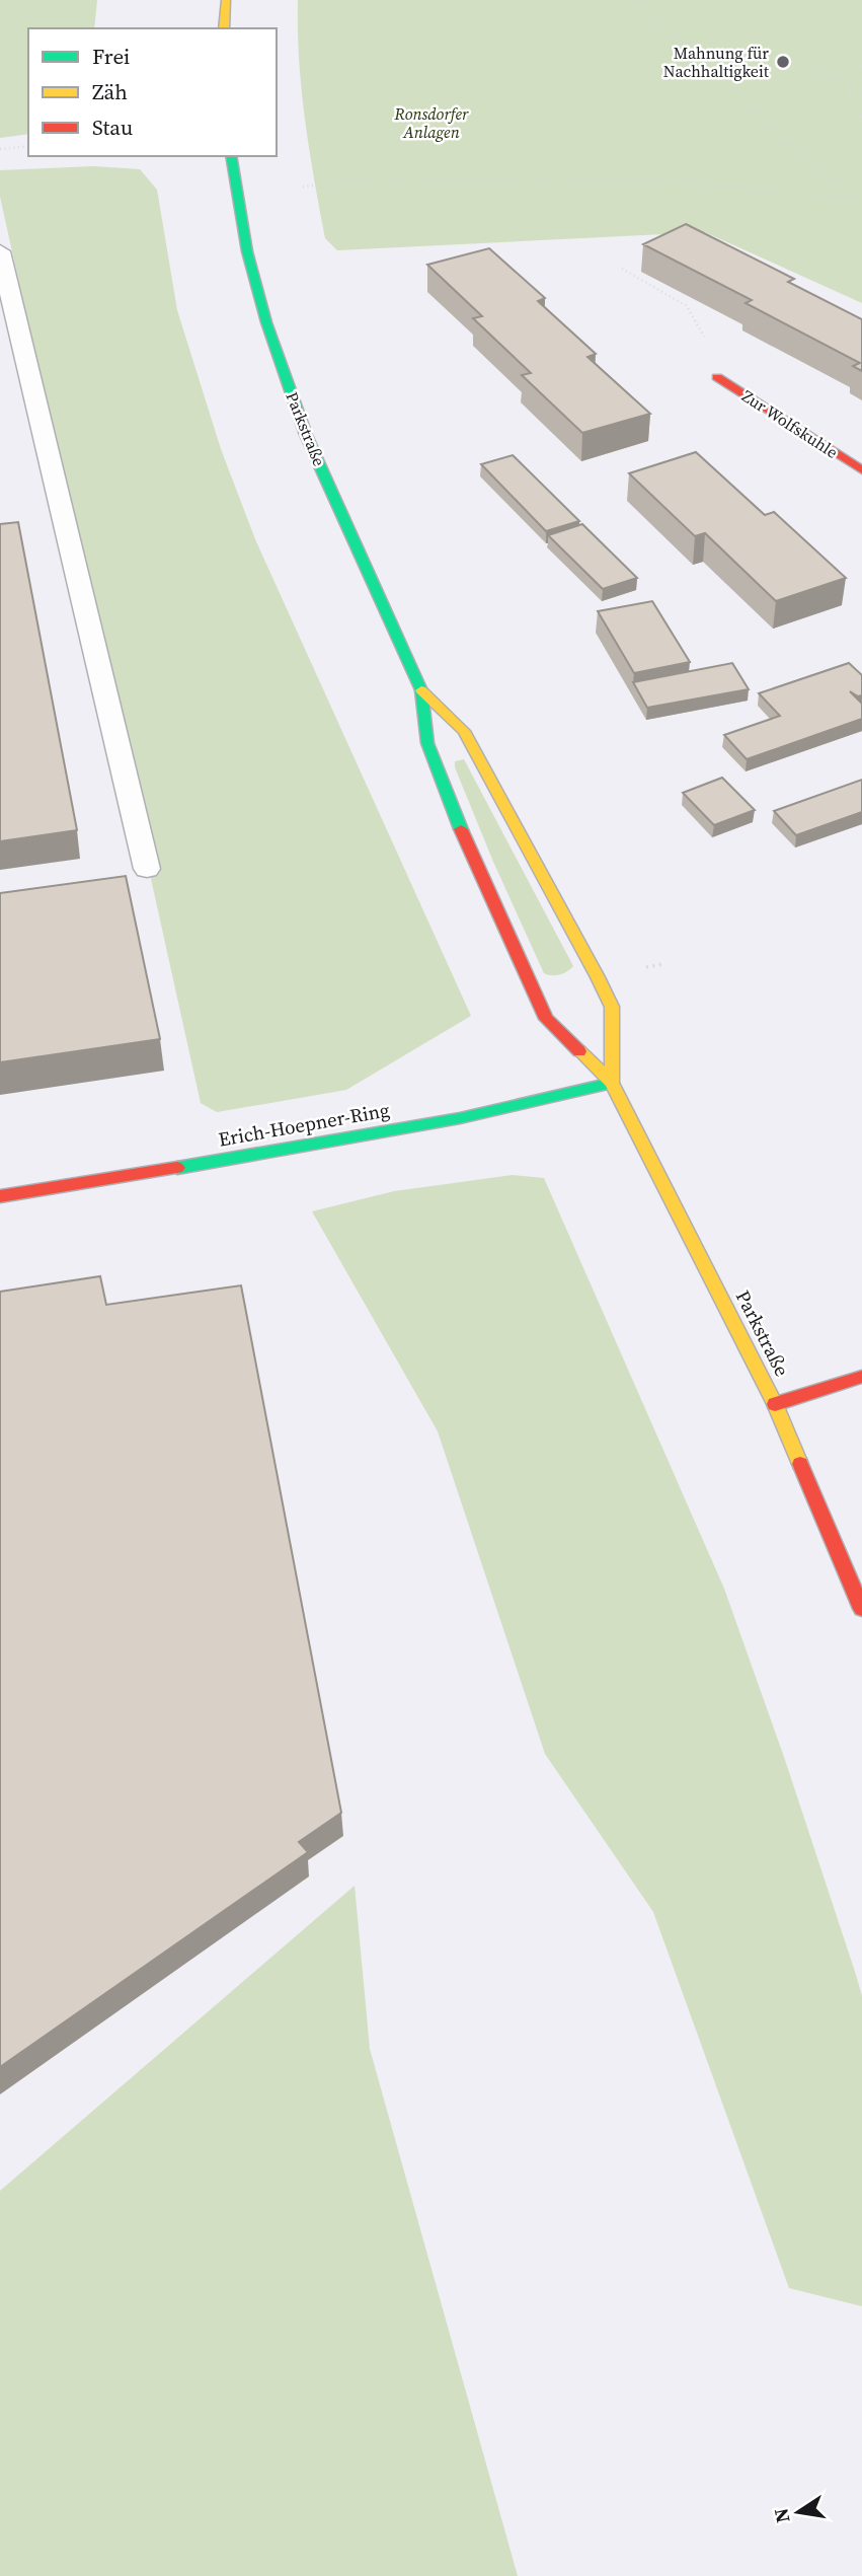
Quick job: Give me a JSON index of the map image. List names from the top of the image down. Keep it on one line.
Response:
{"streets":{"main road":["Zur Wolfskuhle","Parkstraße","Erich-Hoepner-Ring"]},"crossings":[["Parkstraße","Erich-Hoepner-Ring"]],"parks":["Ronsdorfer Anlagen"],"places":["Mahnung für Nachhaltigkeit"],"legend":["Frei","Zäh","Stau"],"north":"left"}
